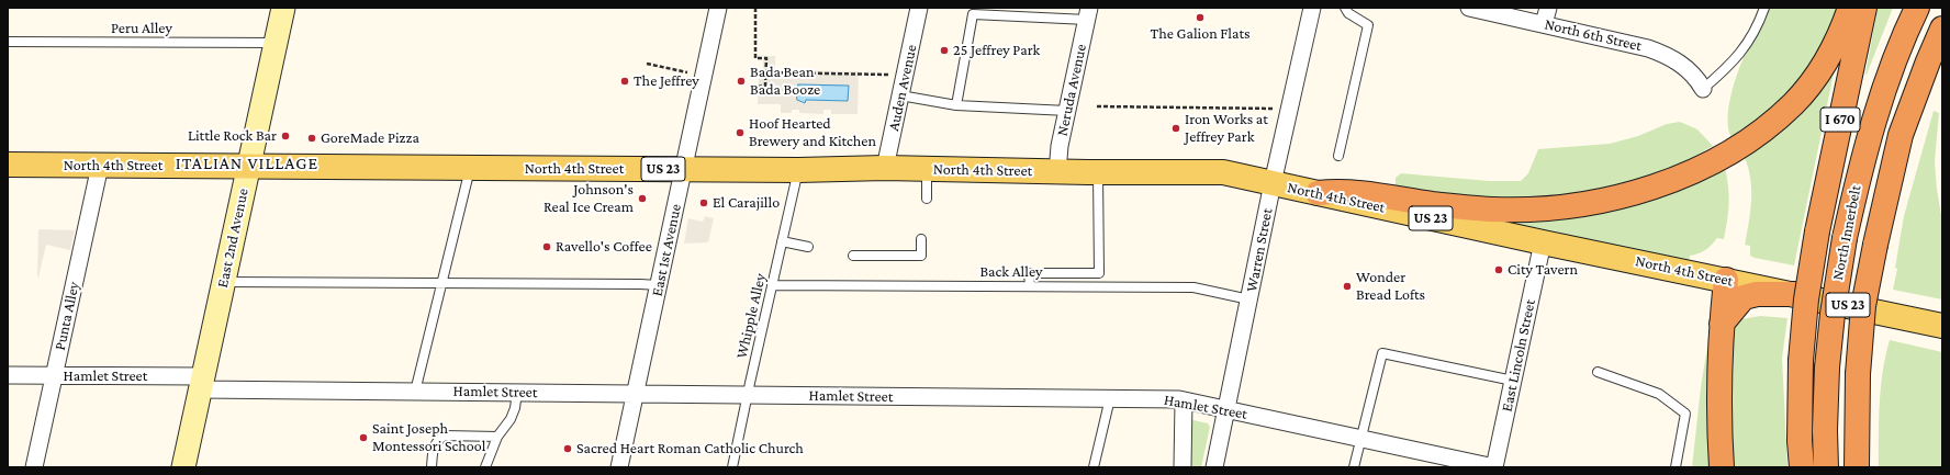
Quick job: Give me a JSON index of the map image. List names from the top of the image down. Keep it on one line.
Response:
{"streets":{"highway":["I 670","North Innerbelt"],"main road":["North 4th Street","US 23"],"street":["North 6th Street","Auden Avenue","Neruda Avenue","East 2nd Avenue","East 1st Avenue","Warren Street","Punta Alley","East Lincoln Street","Hamlet Street"],"lane":["Peru Alley","Back Alley","Whipple Alley"]},"crossings":[["Peru Alley","East 2nd Avenue"],["Auden Avenue","North 4th Street"],["Neruda Avenue","North 4th Street"],["North 4th Street","East 2nd Avenue"],["North 4th Street","East 1st Avenue"],["North 4th Street","Warren Street"],["North 4th Street","Punta Alley"],["North 4th Street","Whipple Alley"],["North 4th Street","East Lincoln Street"],["East 2nd Avenue","Hamlet Street"],["East 1st Avenue","Hamlet Street"],["Warren Street","Back Alley"],["Warren Street","Hamlet Street"],["Back Alley","Whipple Alley"],["Punta Alley","Hamlet Street"],["Whipple Alley","Hamlet Street"],["East Lincoln Street","Hamlet Street"]],"districts":["ITALIAN VILLAGE"],"places":["The Galion Flats","25 Jeffrey Park","The Jeffrey","Bada Bean Bada Booze","Iron Works at Jeffrey Park","Hoof Hearted Brewery and Kitchen","Little Rock Bar","GoreMade Pizza","Johnson's Real Ice Cream","El Carajillo","Ravello's Coffee","City Tavern","Wonder Bread Lofts","Saint Joseph Montessori School","Sacred Heart Roman Catholic Church"]}
